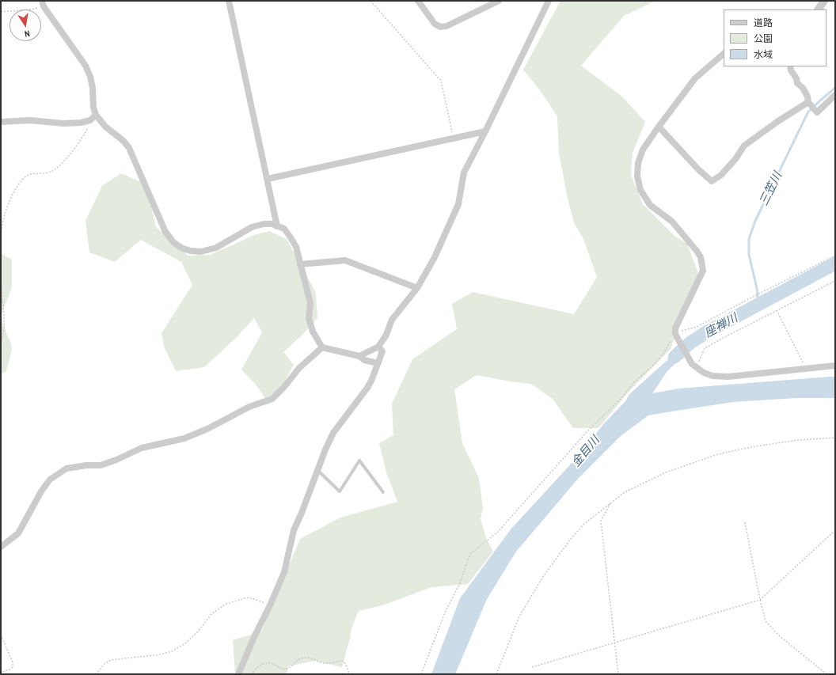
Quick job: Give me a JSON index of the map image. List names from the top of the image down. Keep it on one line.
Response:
{"water":["三笠川","座禅川","金目川"],"legend":["道路","公園","水域"],"north":"bottom"}
